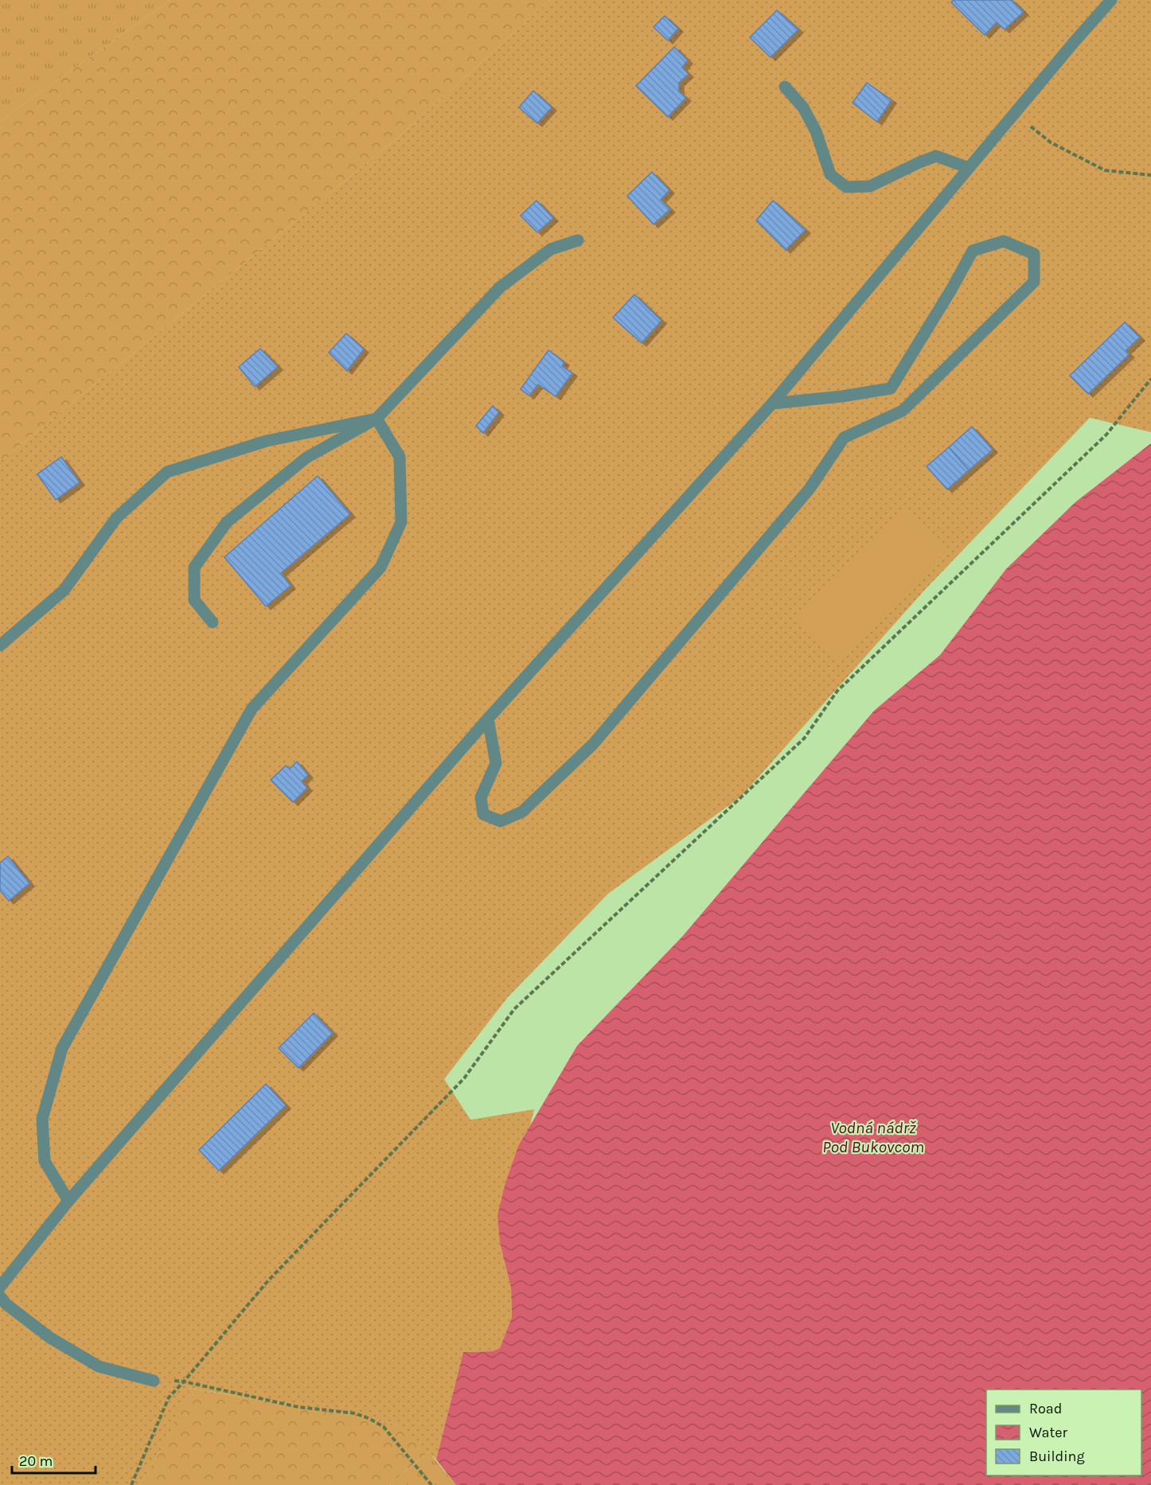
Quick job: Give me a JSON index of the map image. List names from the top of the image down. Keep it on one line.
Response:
{"water":["Vodná nádrž Pod Bukovcom"],"legend":["Road","Water","Building"],"scale_bar":"20 m"}
